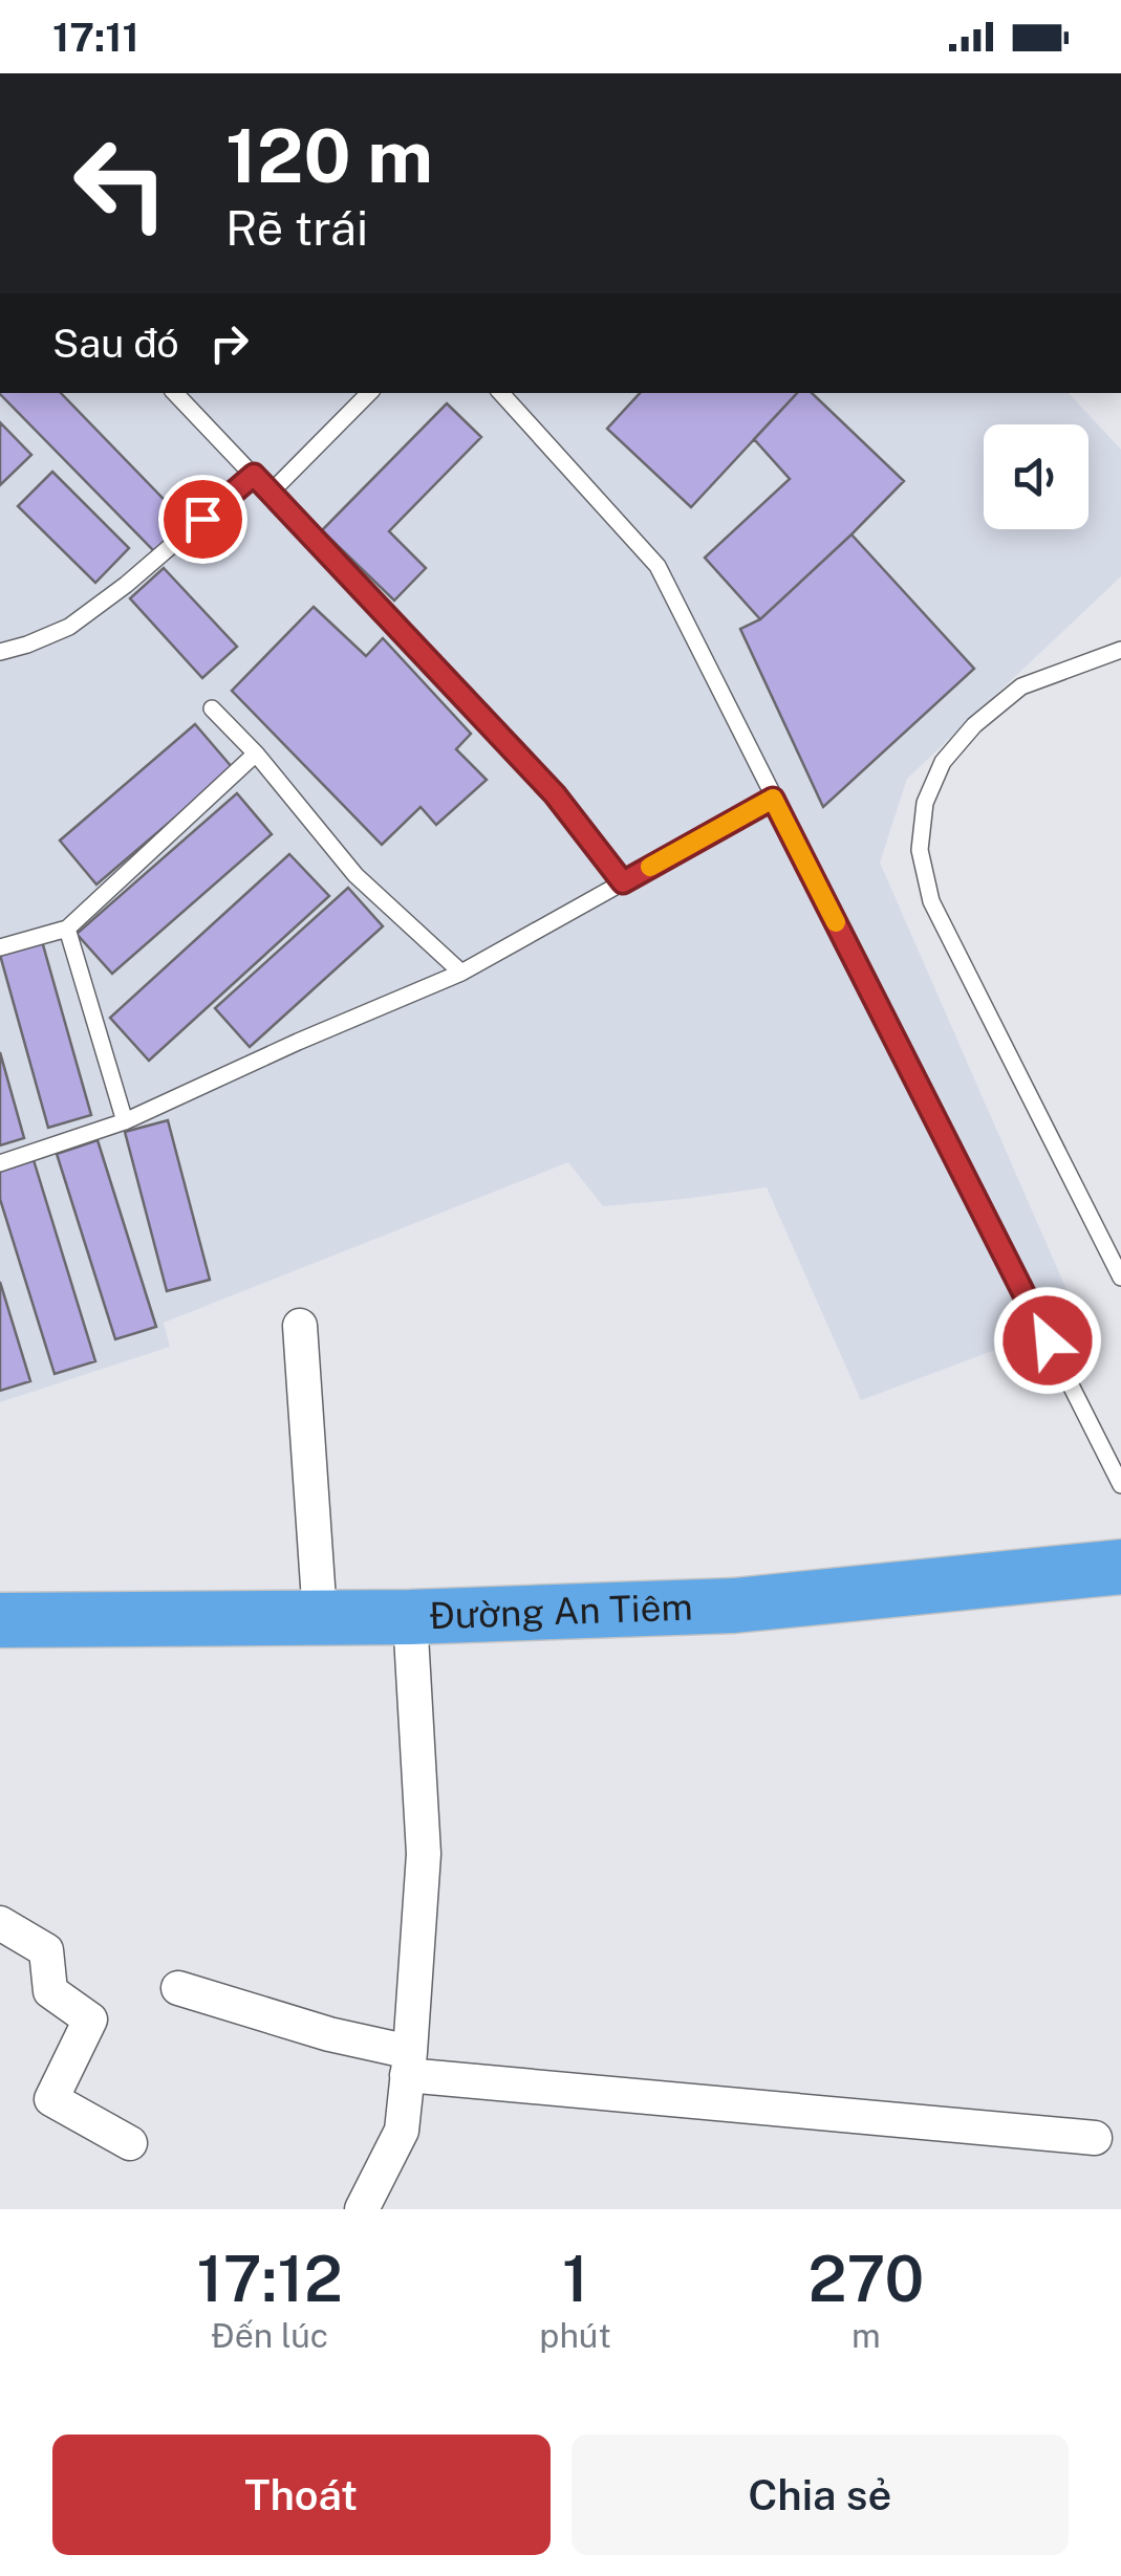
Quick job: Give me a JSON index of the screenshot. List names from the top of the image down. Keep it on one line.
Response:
{"streets":{"highway":["Đường An Tiêm"]},"page":{"status":"17:11","turn":["120 m","Rẽ trái"],"then":"Sau đó","eta":["17:12","Đến lúc","1","phút","270","m"],"buttons":["Thoát","Chia sẻ"]}}
